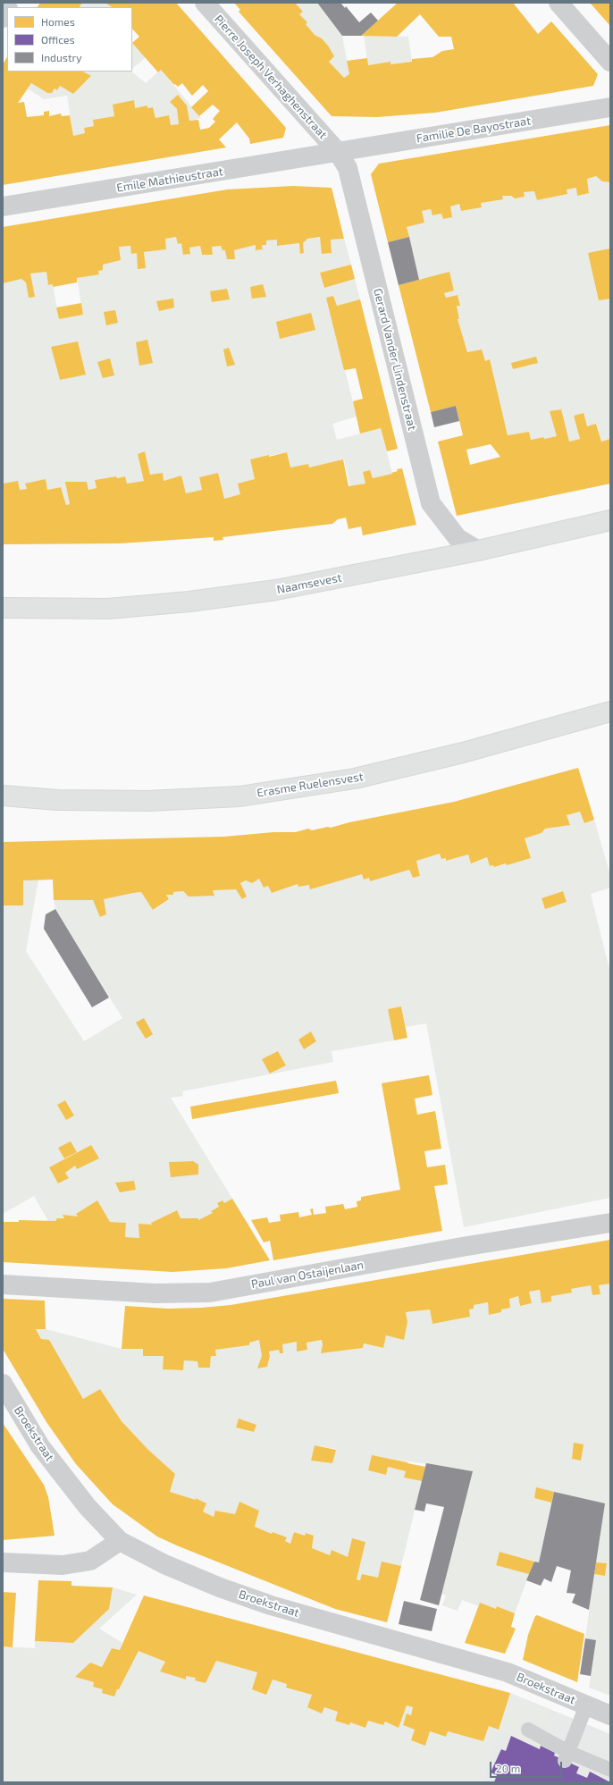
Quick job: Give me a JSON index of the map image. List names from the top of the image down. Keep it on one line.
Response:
{"streets":{"main road":["Naamsevest","Erasme Ruelensvest"],"street":["Pierre Joseph Verhaghenstraat","Familie De Bayostraat","Emile Mathieustraat","Gerard Vander Lindenstraat","Paul van Ostaijenlaan","Broekstraat"]},"crossings":[["Pierre Joseph Verhaghenstraat","Familie De Bayostraat"],["Pierre Joseph Verhaghenstraat","Emile Mathieustraat"],["Pierre Joseph Verhaghenstraat","Gerard Vander Lindenstraat"],["Familie De Bayostraat","Emile Mathieustraat"],["Familie De Bayostraat","Gerard Vander Lindenstraat"],["Emile Mathieustraat","Gerard Vander Lindenstraat"],["Gerard Vander Lindenstraat","Naamsevest"]],"legend":["Homes","Offices","Industry"],"scale_bar":"20 m"}
